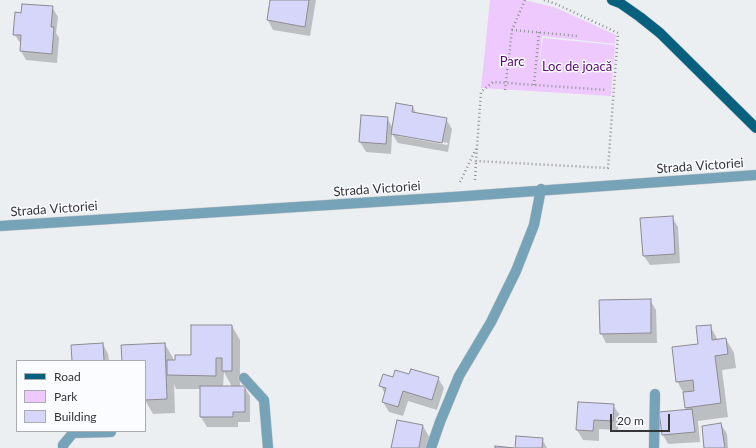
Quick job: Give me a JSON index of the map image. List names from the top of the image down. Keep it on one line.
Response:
{"streets":{"street":["Strada Victoriei"]},"parks":["Parc","Loc de joacă"],"legend":["Road","Park","Building"],"scale_bar":"20 m"}
